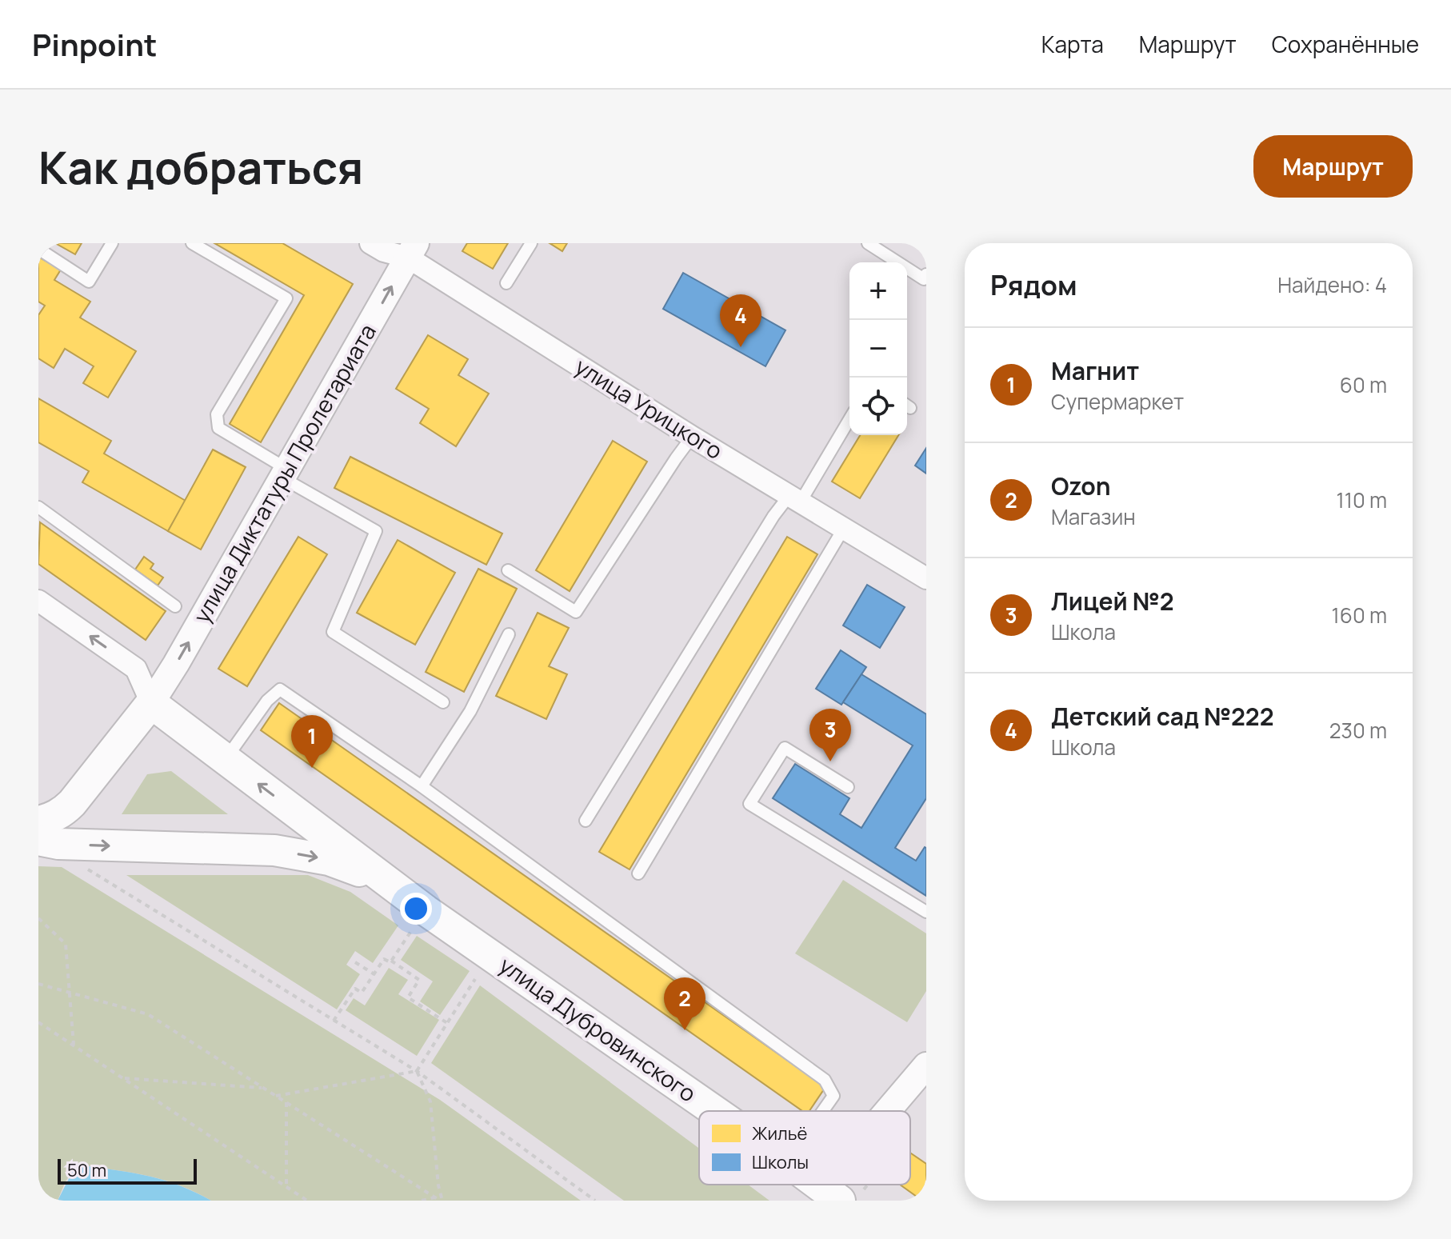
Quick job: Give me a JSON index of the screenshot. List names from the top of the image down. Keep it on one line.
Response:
{"streets":{"main road":["улица Дубровинского"],"street":["улица Урицкого","улица Диктатуры Пролетариата"]},"crossings":[["улица Урицкого","улица Диктатуры Пролетариата"],["улица Диктатуры Пролетариата","улица Дубровинского"]],"one_way":["улица Диктатуры Пролетариата"],"legend":["Жильё","Школы"],"scale_bar":"50 m","page":{"header":"Pinpoint","nav":["Карта","Маршрут","Сохранённые"],"buttons":"Маршрут","title":"Как добраться","heading":["Рядом","Найдено: 4"],"map_buttons":["+","−"],"pins":["4","3","1","2"],"list":[{"mark":"1","name":"Магнит","note":"Супермаркет","value":"60 m"},{"mark":"2","name":"Ozon","note":"Магазин","value":"110 m"},{"mark":"3","name":"Лицей №2","note":"Школа","value":"160 m"},{"mark":"4","name":"Детский сад №222","note":"Школа","value":"230 m"}],"scale":"50 m"}}
